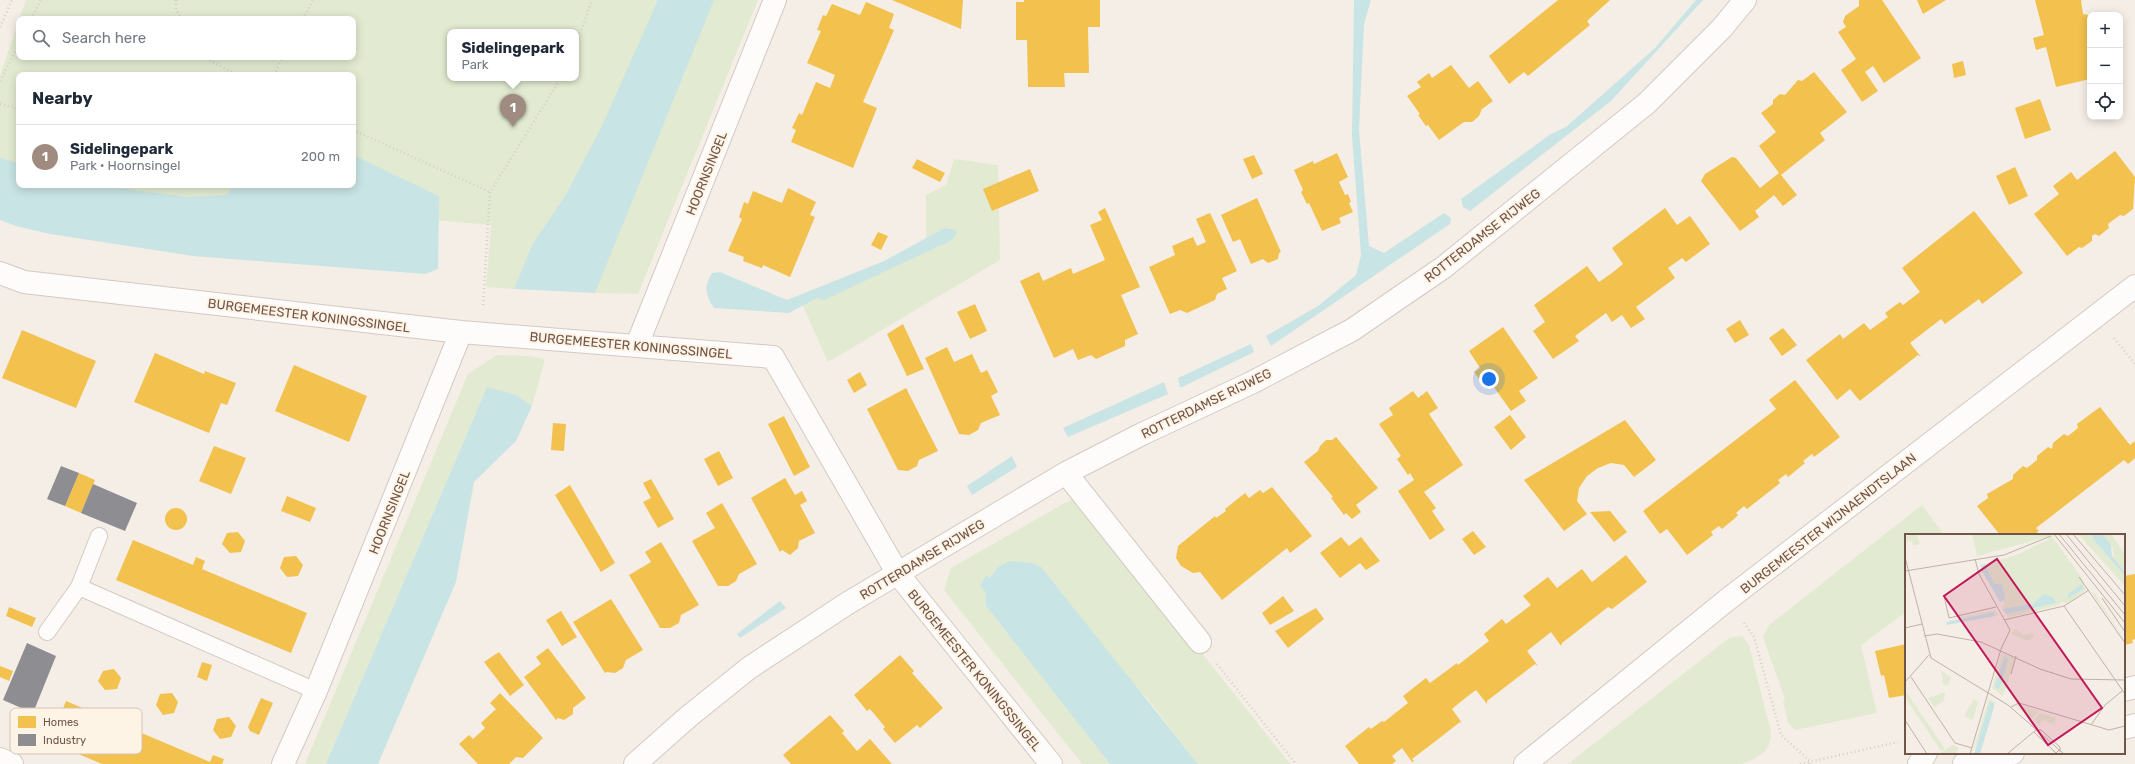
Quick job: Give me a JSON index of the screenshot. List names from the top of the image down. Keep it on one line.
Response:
{"streets":{"street":["HOORNSINGEL","ROTTERDAMSE RIJWEG","BURGEMEESTER KONINGSSINGEL","BURGEMEESTER WIJNAENDTSLAAN"]},"crossings":[["HOORNSINGEL","BURGEMEESTER KONINGSSINGEL"],["ROTTERDAMSE RIJWEG","BURGEMEESTER KONINGSSINGEL"]],"legend":["Homes","Industry"],"page":{"map_buttons":["+","−"],"search":"Search here","popup":["Sidelingepark","Park"],"heading":"Nearby","pins":"1","list":[{"mark":"1","name":"Sidelingepark","note":"Park · Hoornsingel","value":"200 m"}]}}
